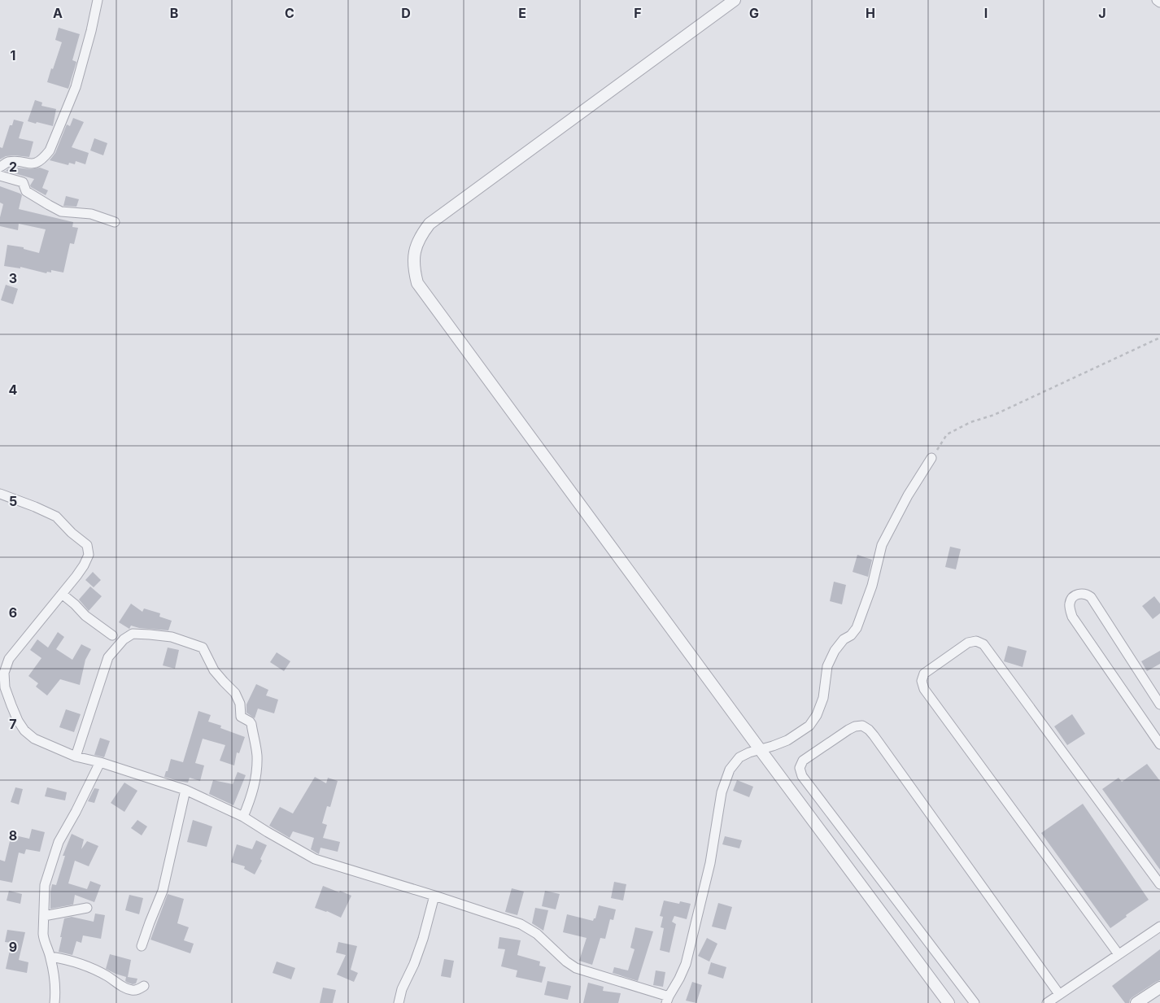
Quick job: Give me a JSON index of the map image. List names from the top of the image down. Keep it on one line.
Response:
{"grid":{"columns":["A","B","C","D","E","F","G","H","I","J"],"rows":["1","2","3","4","5","6","7","8","9"]}}
